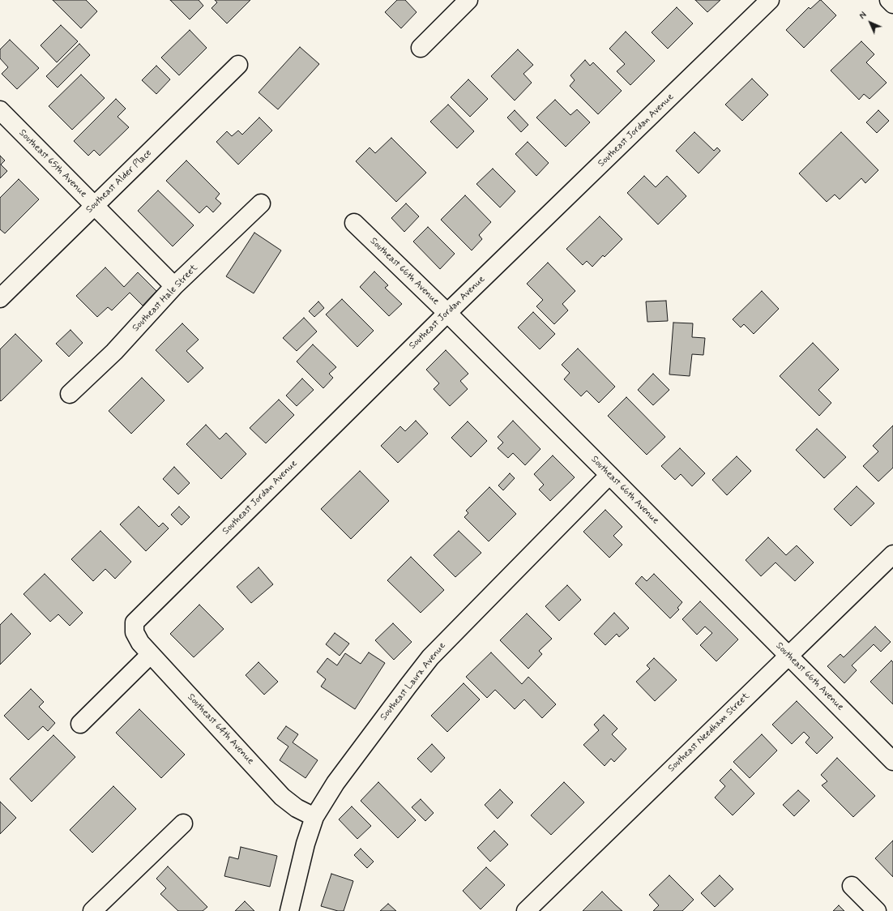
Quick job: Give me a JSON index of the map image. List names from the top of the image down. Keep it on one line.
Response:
{"streets":{"street":["Southeast Jordan Avenue","Southeast 65th Avenue","Southeast Alder Place","Southeast 66th Avenue","Southeast Hale Street","Southeast Laura Avenue","Southeast 64th Avenue","Southeast Needham Street"]},"crossings":[["Southeast Jordan Avenue","Southeast 66th Avenue"],["Southeast Jordan Avenue","Southeast 64th Avenue"],["Southeast 65th Avenue","Southeast Alder Place"],["Southeast 65th Avenue","Southeast Hale Street"],["Southeast 66th Avenue","Southeast Laura Avenue"],["Southeast 66th Avenue","Southeast Needham Street"],["Southeast Laura Avenue","Southeast 64th Avenue"]],"north":"top left"}
